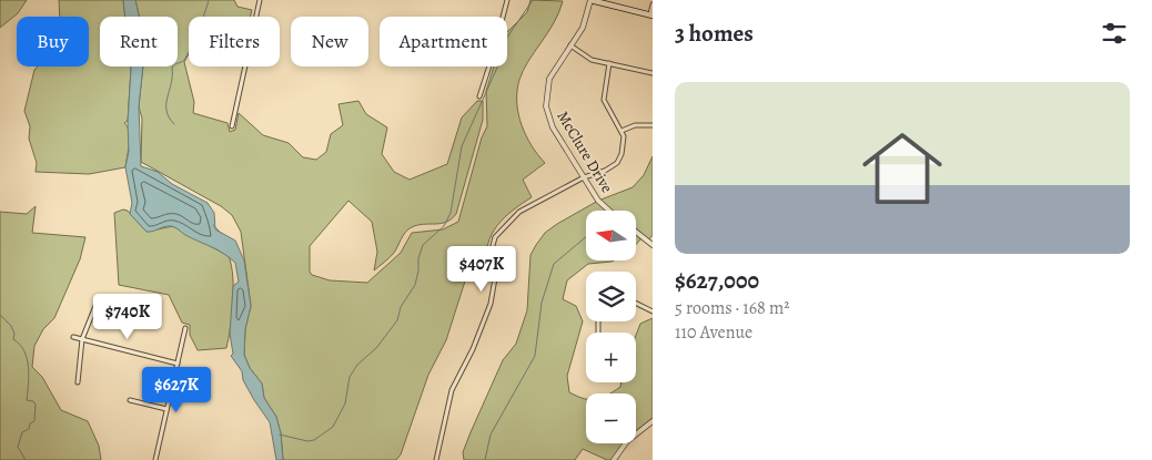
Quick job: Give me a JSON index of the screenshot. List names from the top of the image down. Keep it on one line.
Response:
{"streets":{"street":["McClure Drive"]},"north":"left","page":{"heading":"3 homes","chip":["Buy","Rent","Filters","New","Apartment"],"list":[{"name":"$627,000","note":"5 rooms · 168 m² · 110 Avenue"}],"map_buttons":["+","−"],"price":["$407K","$740K","$627K"]}}
